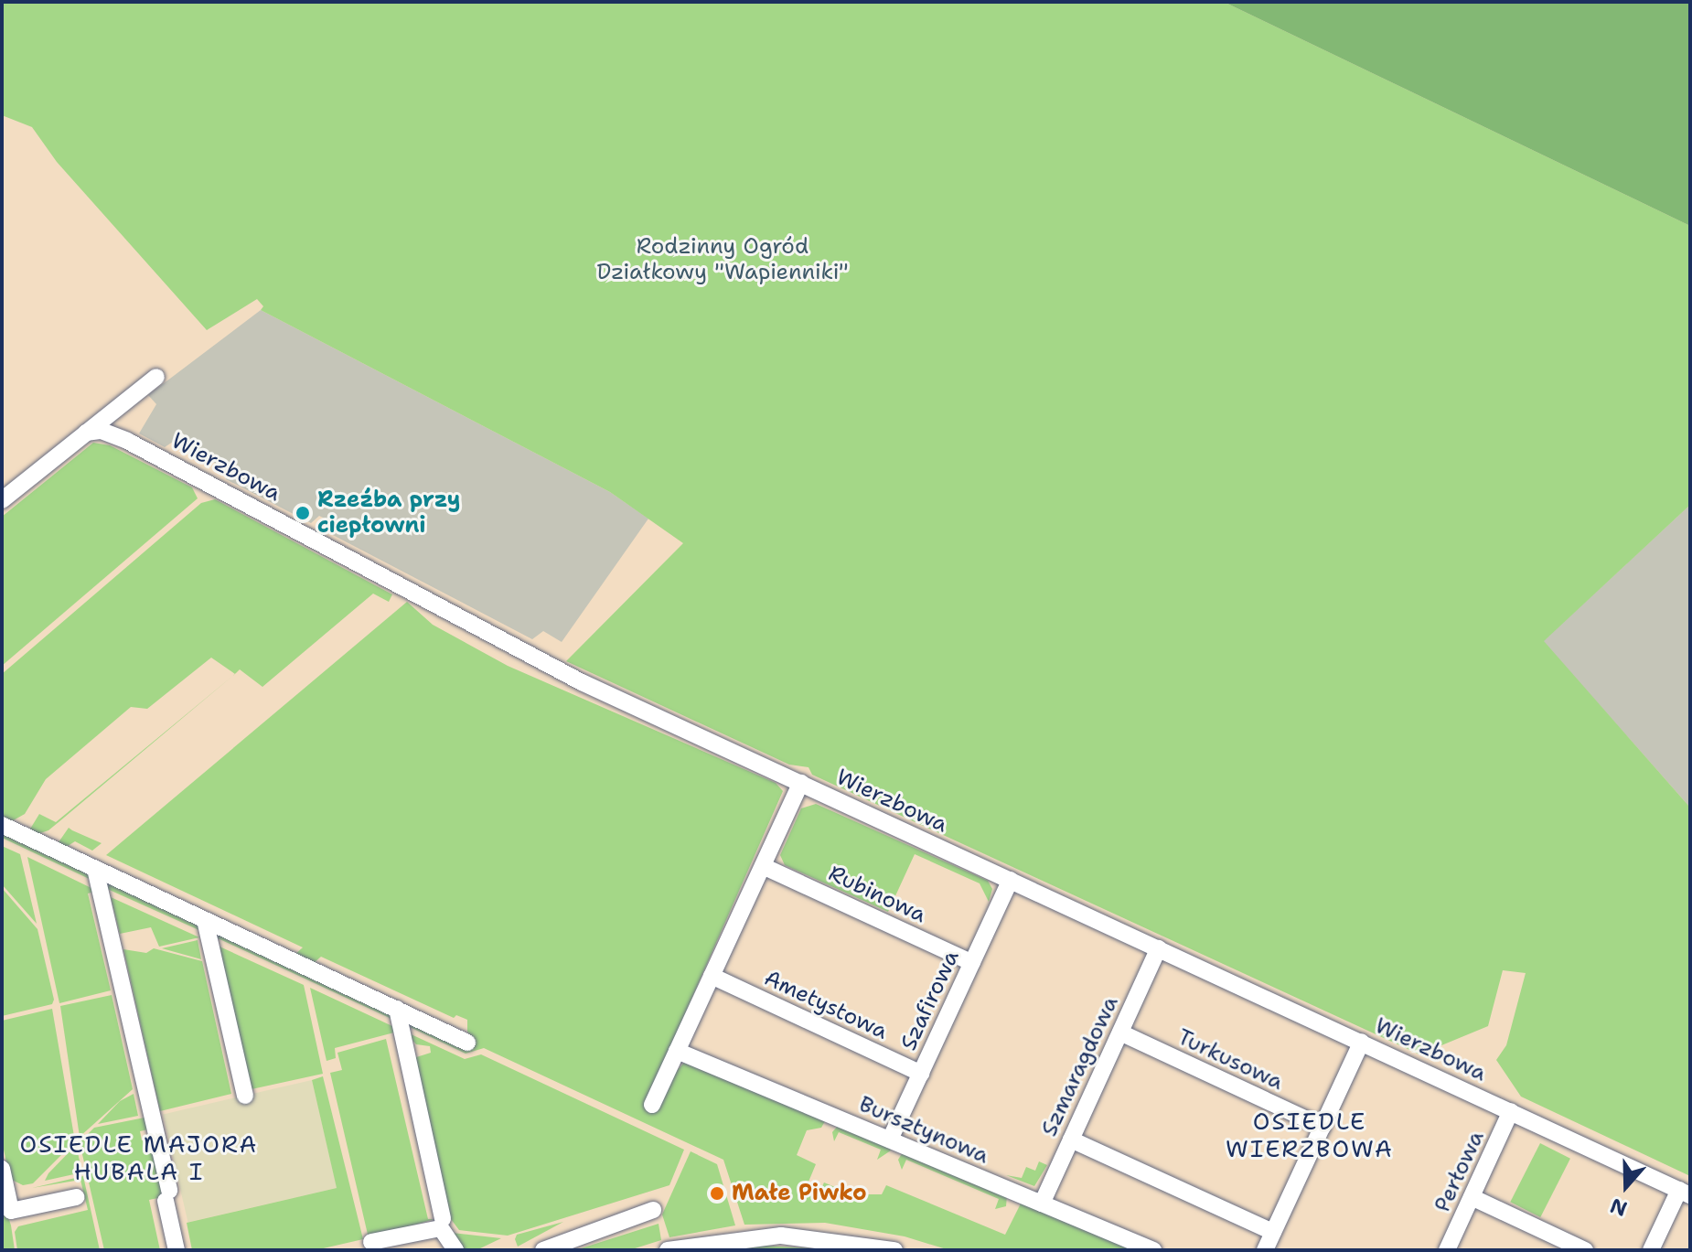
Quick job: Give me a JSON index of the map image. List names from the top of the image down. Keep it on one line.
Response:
{"streets":{"street":["Wierzbowa","Rubinowa","Szafirowa","Ametystowa","Turkusowa","Szmaragdowa","Bursztynowa","Perłowa"]},"crossings":[["Wierzbowa","Szafirowa"],["Wierzbowa","Szmaragdowa"],["Wierzbowa","Perłowa"],["Rubinowa","Szafirowa"],["Szafirowa","Ametystowa"],["Szafirowa","Bursztynowa"],["Turkusowa","Szmaragdowa"],["Szmaragdowa","Bursztynowa"]],"districts":["OSIEDLE WIERZBOWA","OSIEDLE MAJORA HUBALA I"],"parks":["Rodzinny Ogród Działkowy \"Wapienniki\""],"places":["Rzeźba przy ciepłowni","Małe Piwko"],"north":"bottom"}
